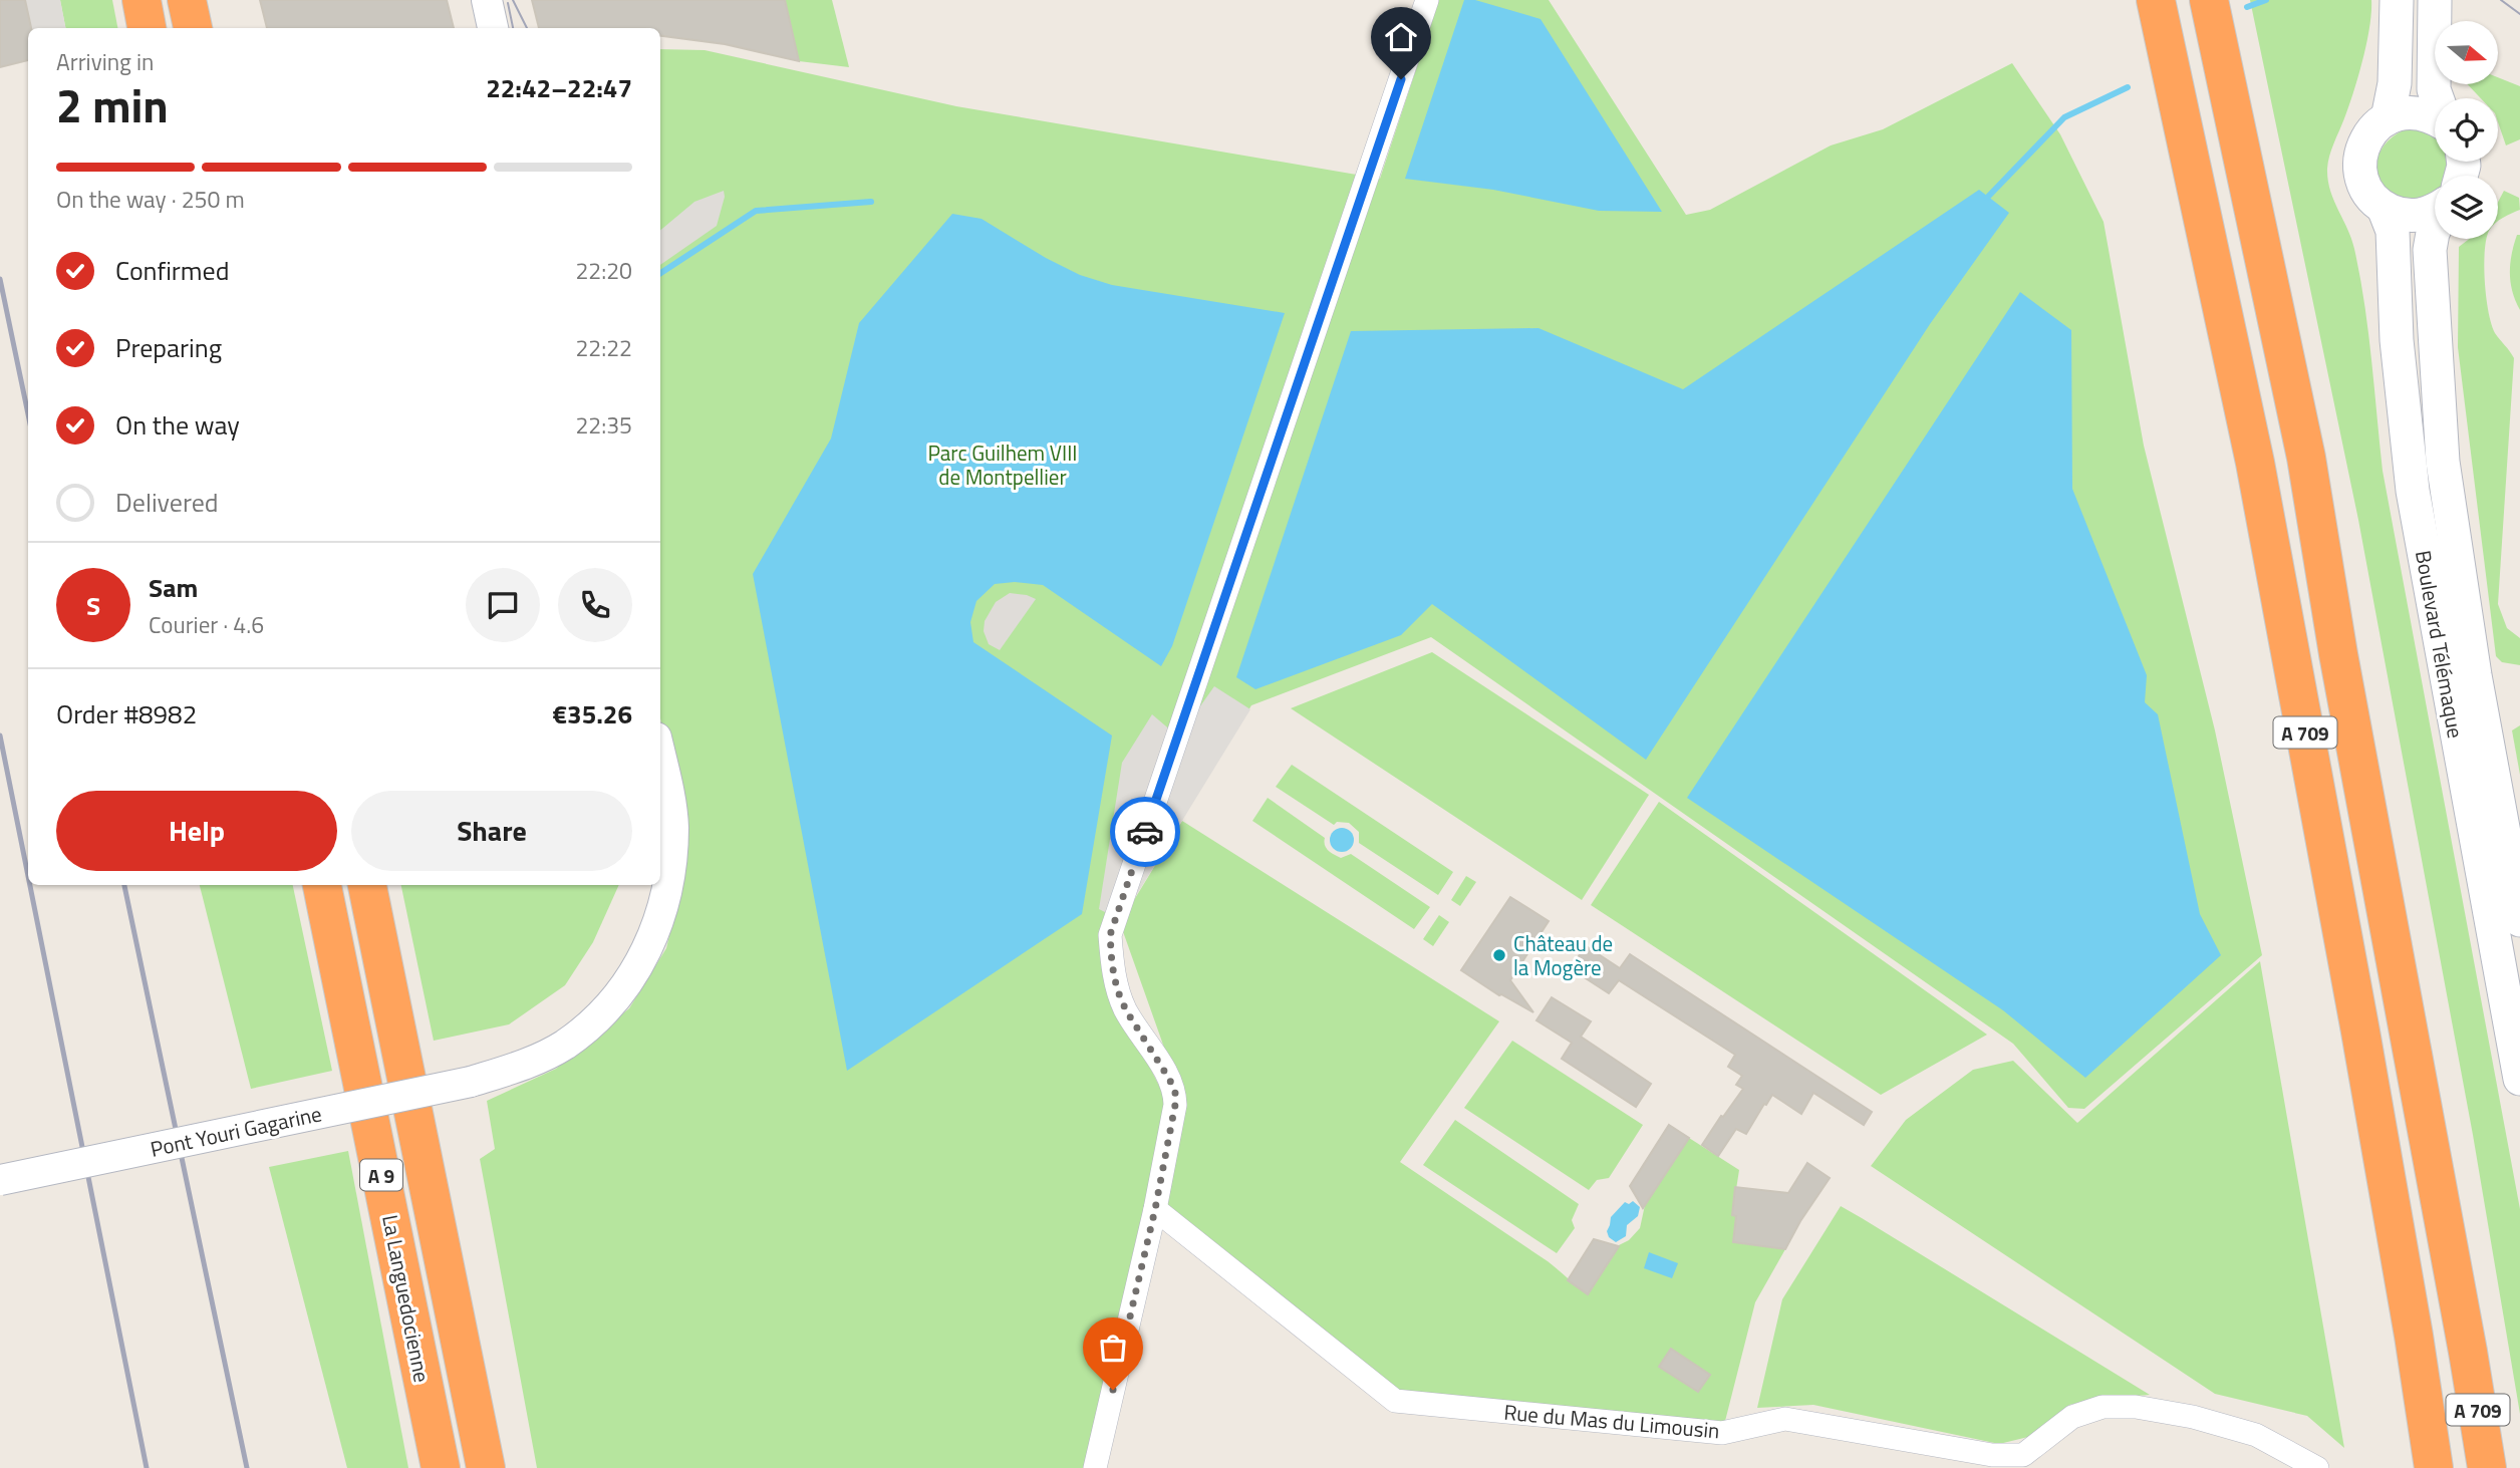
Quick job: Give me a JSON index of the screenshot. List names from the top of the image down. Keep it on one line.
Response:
{"streets":{"highway":["A 709","A 9","La Languedocienne"],"main road":["Boulevard Télémaque"],"street":["Pont Youri Gagarine","Rue du Mas du Limousin"]},"parks":["Parc Guilhem VIII de Montpellier"],"places":["Château de la Mogère"],"north":"right","page":{"heading":["2 min","Arriving in","22:42–22:47"],"panel":["Sam","Courier · 4.6","Order #8982","€35.26"],"bar":"On the way · 250 m","list":[["Confirmed","22:20"],["Preparing","22:22"],["On the way","22:35"],"Delivered"],"round":"S","buttons":["Help","Share"]}}
